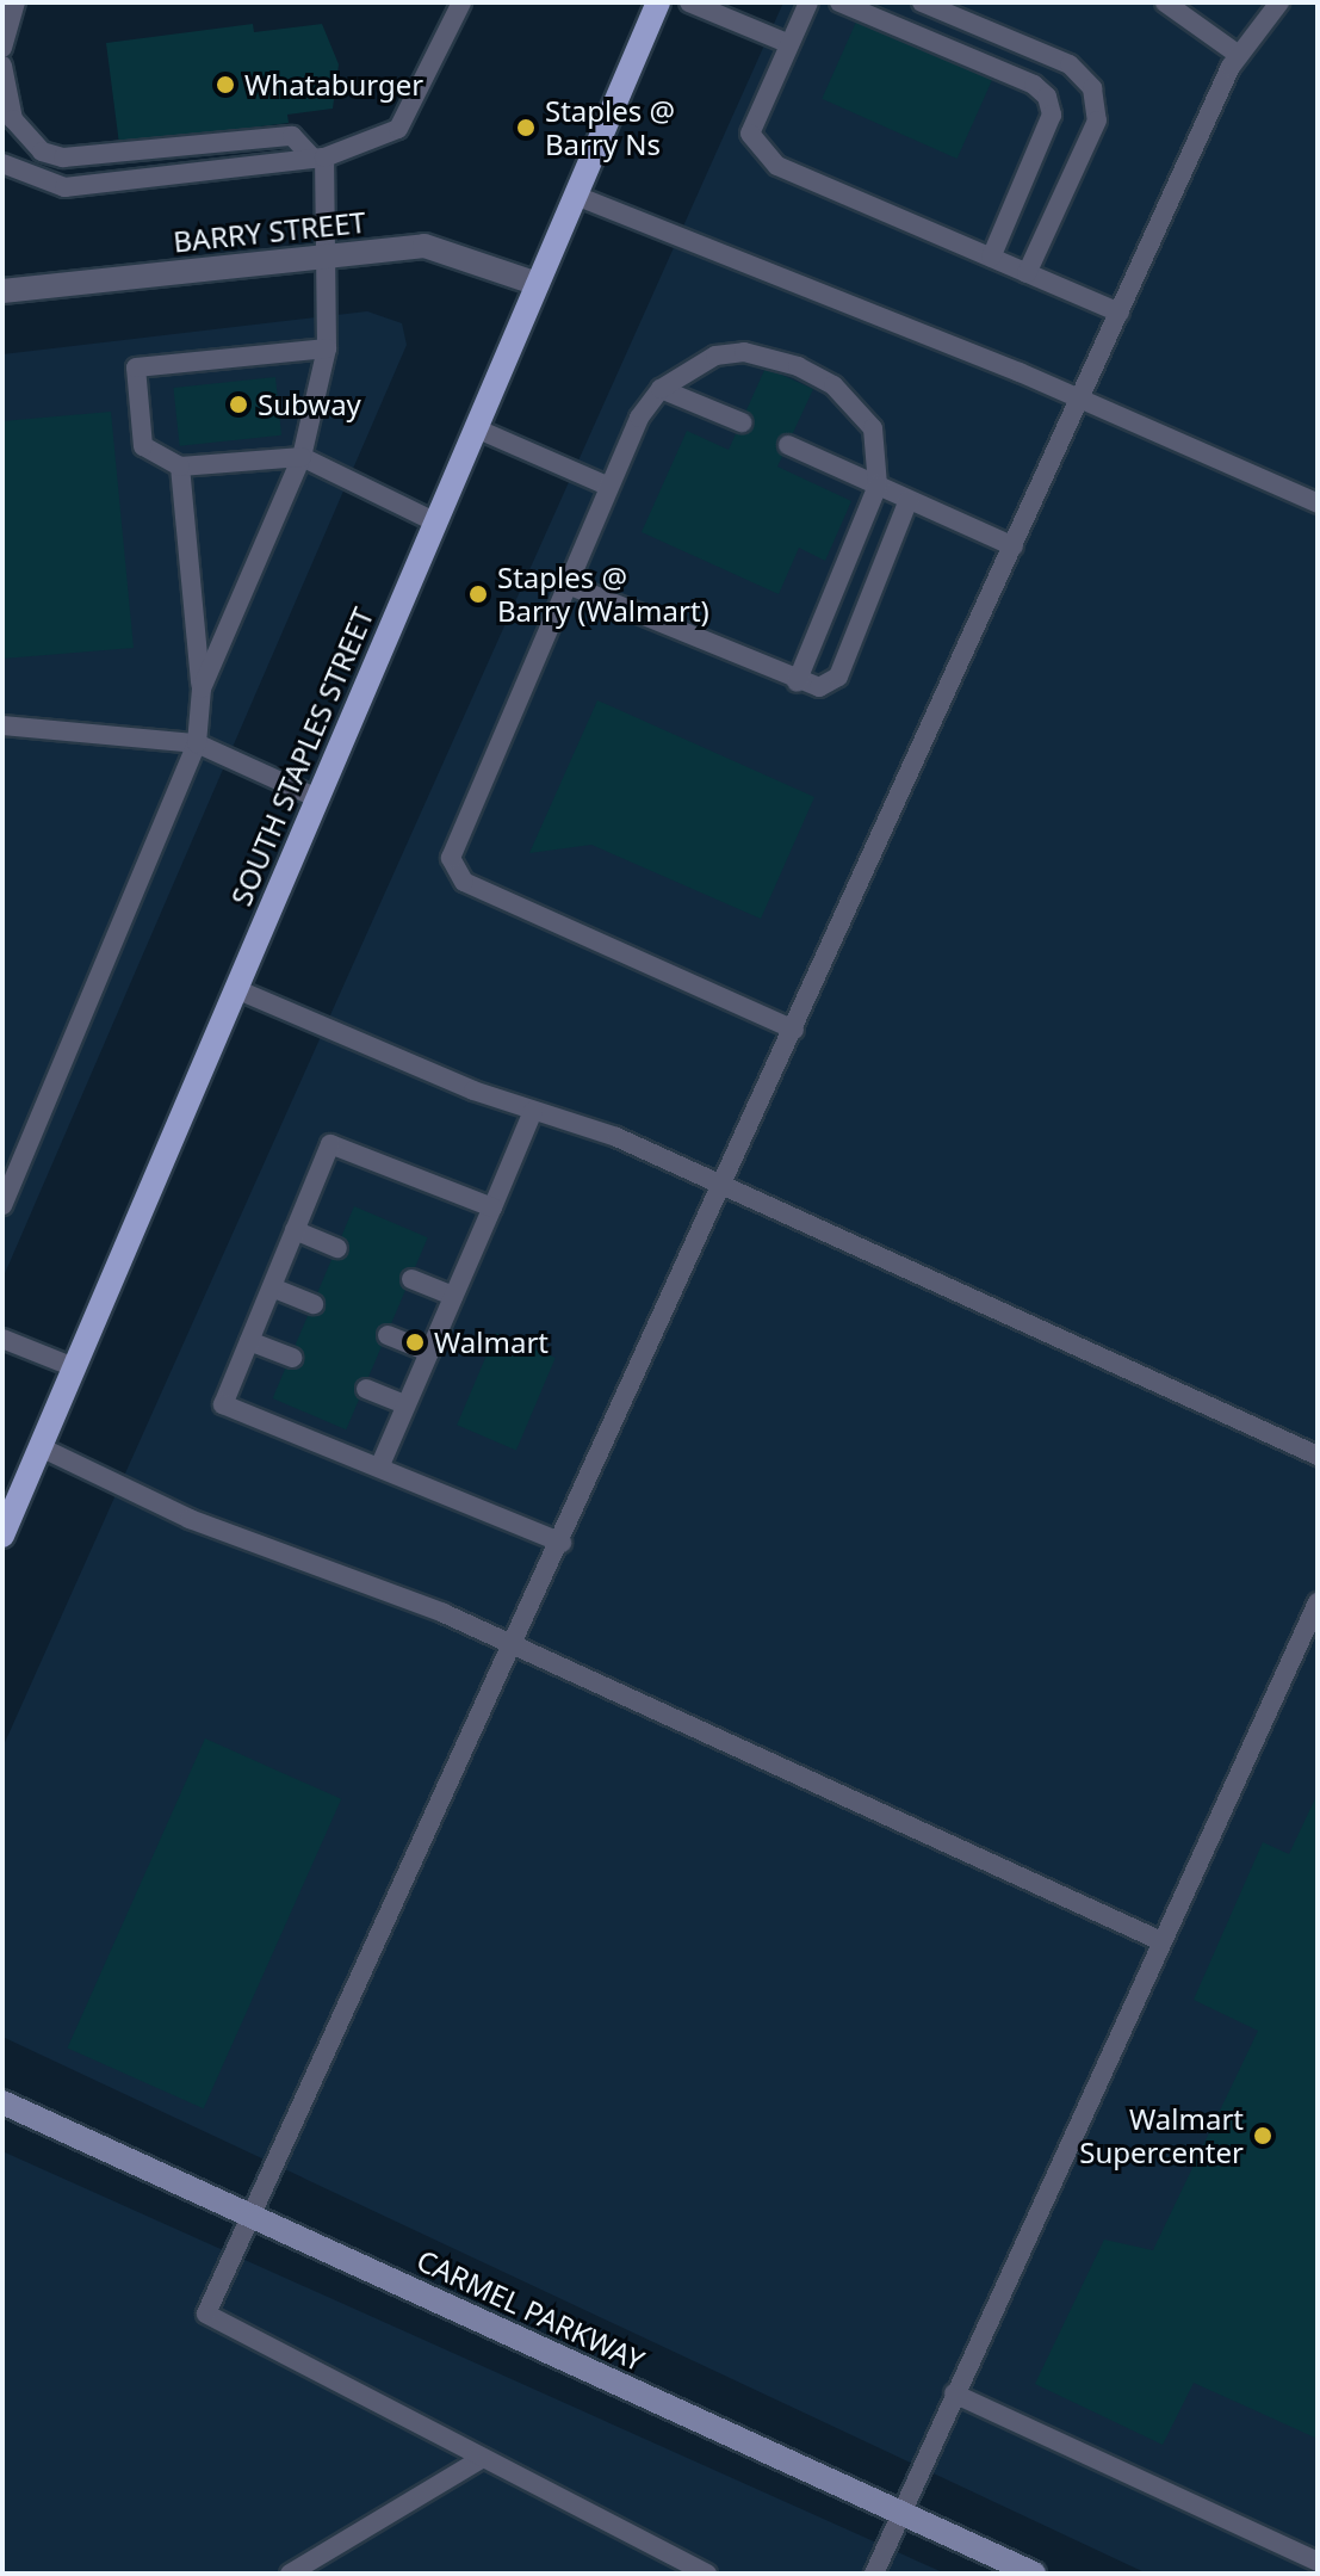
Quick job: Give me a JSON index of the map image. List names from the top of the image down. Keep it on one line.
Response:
{"streets":{"main road":["SOUTH STAPLES STREET"],"street":["BARRY STREET","CARMEL PARKWAY"]},"crossings":[["BARRY STREET","SOUTH STAPLES STREET"]],"places":["Whataburger","Staples @ Barry Ns","Subway","Staples @ Barry (Walmart)","Walmart","Walmart Supercenter"]}
